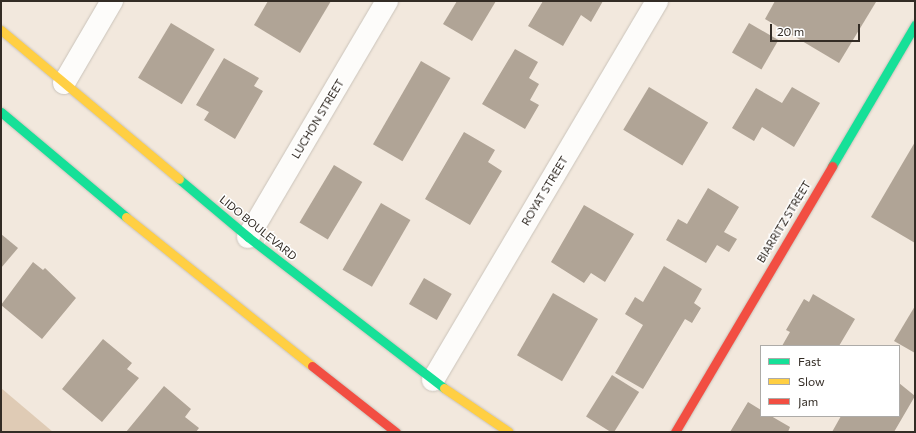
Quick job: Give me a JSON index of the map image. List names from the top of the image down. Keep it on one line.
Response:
{"streets":{"main road":["BIARRITZ STREET","LIDO BOULEVARD"],"street":["LUCHON STREET","ROYAT STREET"]},"crossings":[["LUCHON STREET","LIDO BOULEVARD"],["ROYAT STREET","LIDO BOULEVARD"]],"legend":["Fast","Slow","Jam"],"scale_bar":"20 m"}
